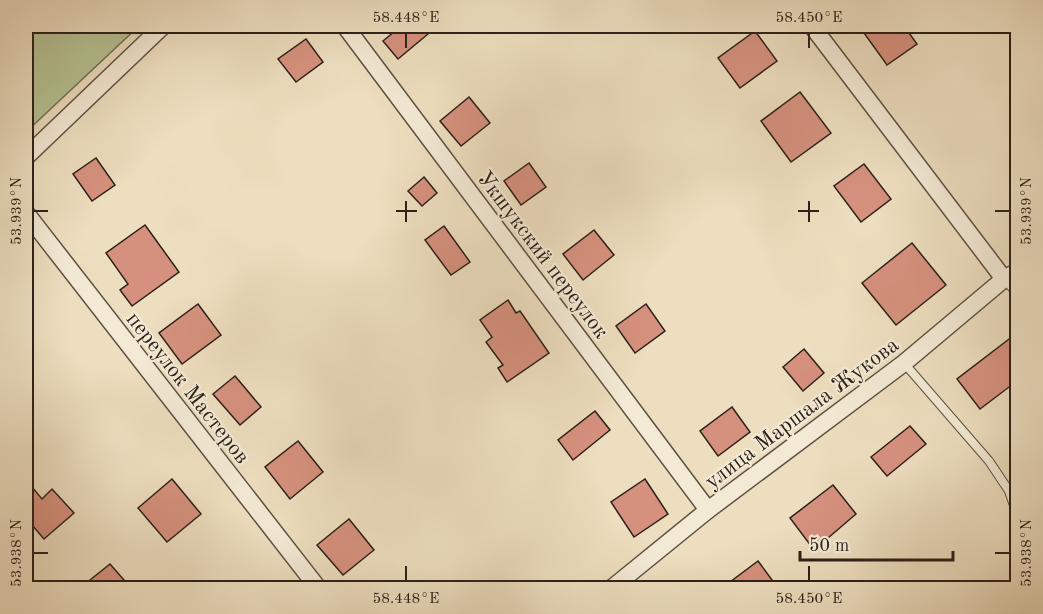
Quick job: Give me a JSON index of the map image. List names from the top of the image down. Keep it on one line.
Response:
{"streets":{"street":["Укшукский переулок","переулок Мастеров","улица Маршала Жукова"]},"crossings":[["Укшукский переулок","улица Маршала Жукова"]],"scale_bar":"50 m","coordinates":["58.448°E","58.450°E","53.939°N","53.938°N"]}
